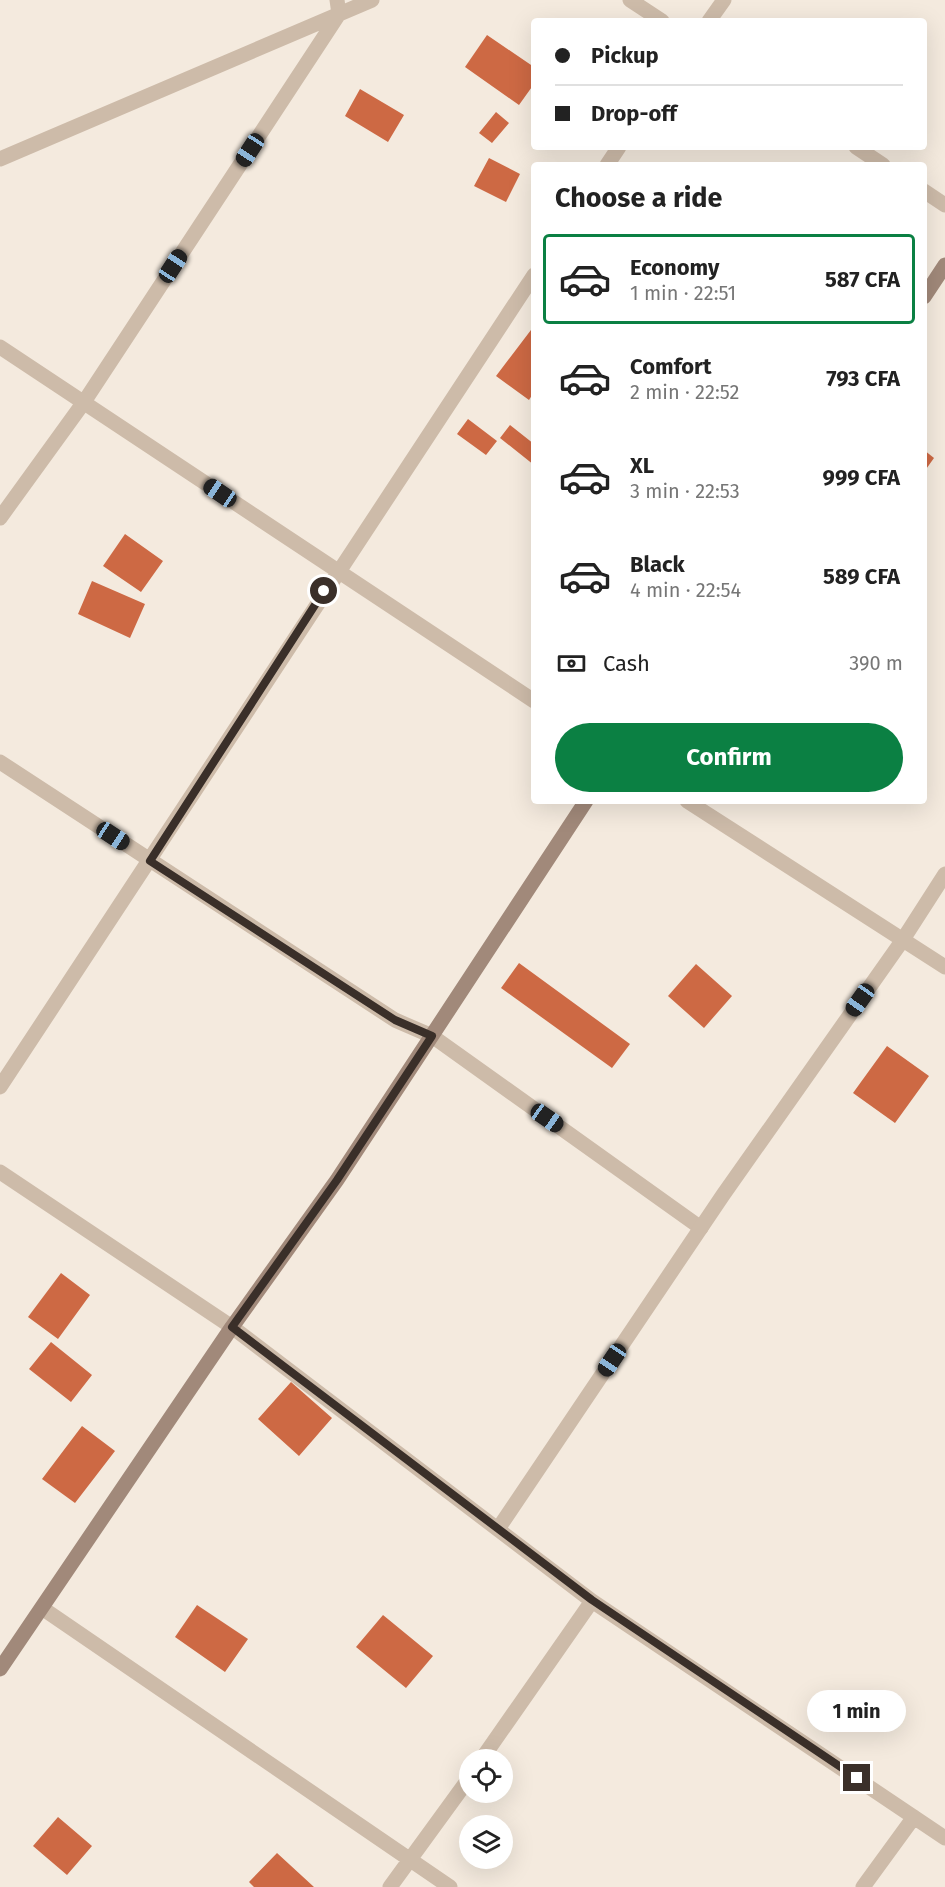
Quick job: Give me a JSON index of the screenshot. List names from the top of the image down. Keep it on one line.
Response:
{"page":{"banner":["Pickup","Drop-off"],"heading":"Choose a ride","list":[{"name":"Economy","note":"1 min · 22:51","value":"587 CFA"},{"name":"Comfort","note":"2 min · 22:52","value":"793 CFA"},{"name":"XL","note":"3 min · 22:53","value":"999 CFA"},{"name":"Black","note":"4 min · 22:54","value":"589 CFA"}],"pay":["Cash","390 m"],"buttons":"Confirm","bubble":"1 min"}}
